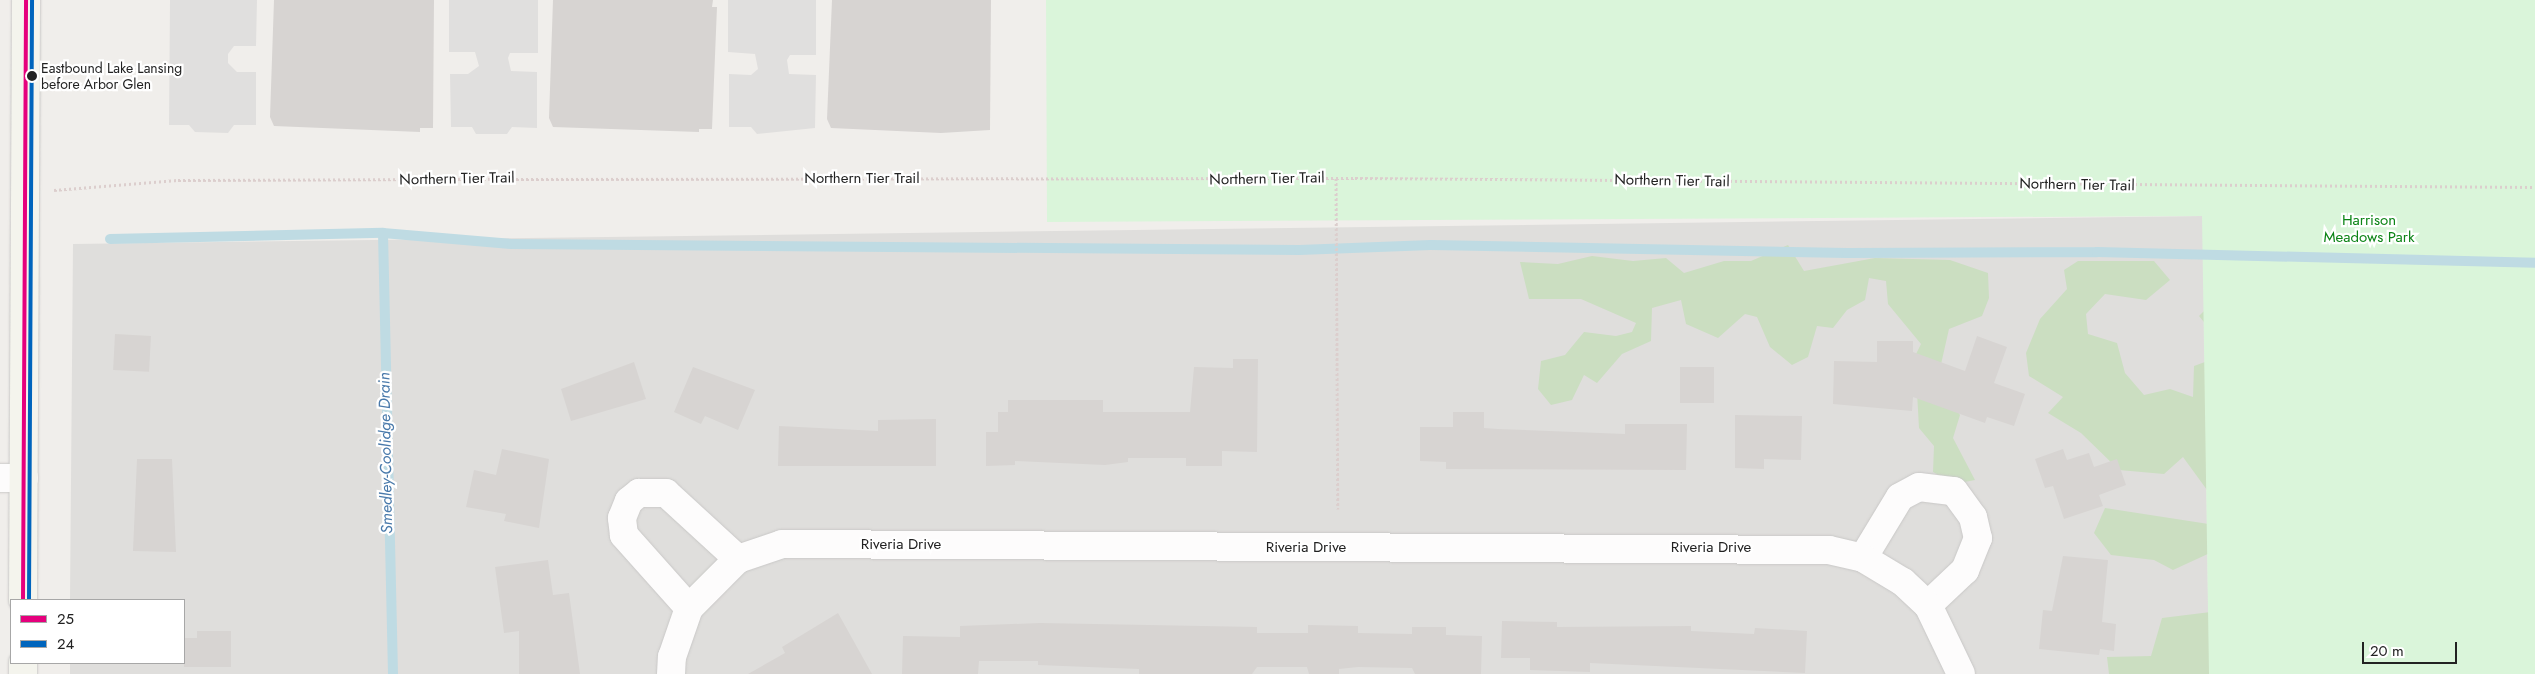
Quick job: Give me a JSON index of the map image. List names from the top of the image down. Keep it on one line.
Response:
{"streets":{"street":["Riveria Drive"],"path":["Northern Tier Trail"]},"water":["Smedley-Coolidge Drain"],"parks":["Harrison Meadows Park"],"places":["Eastbound Lake Lansing before Arbor Glen"],"lines":["transit line 25","transit line 24"],"legend":["25","24"],"scale_bar":"20 m"}
